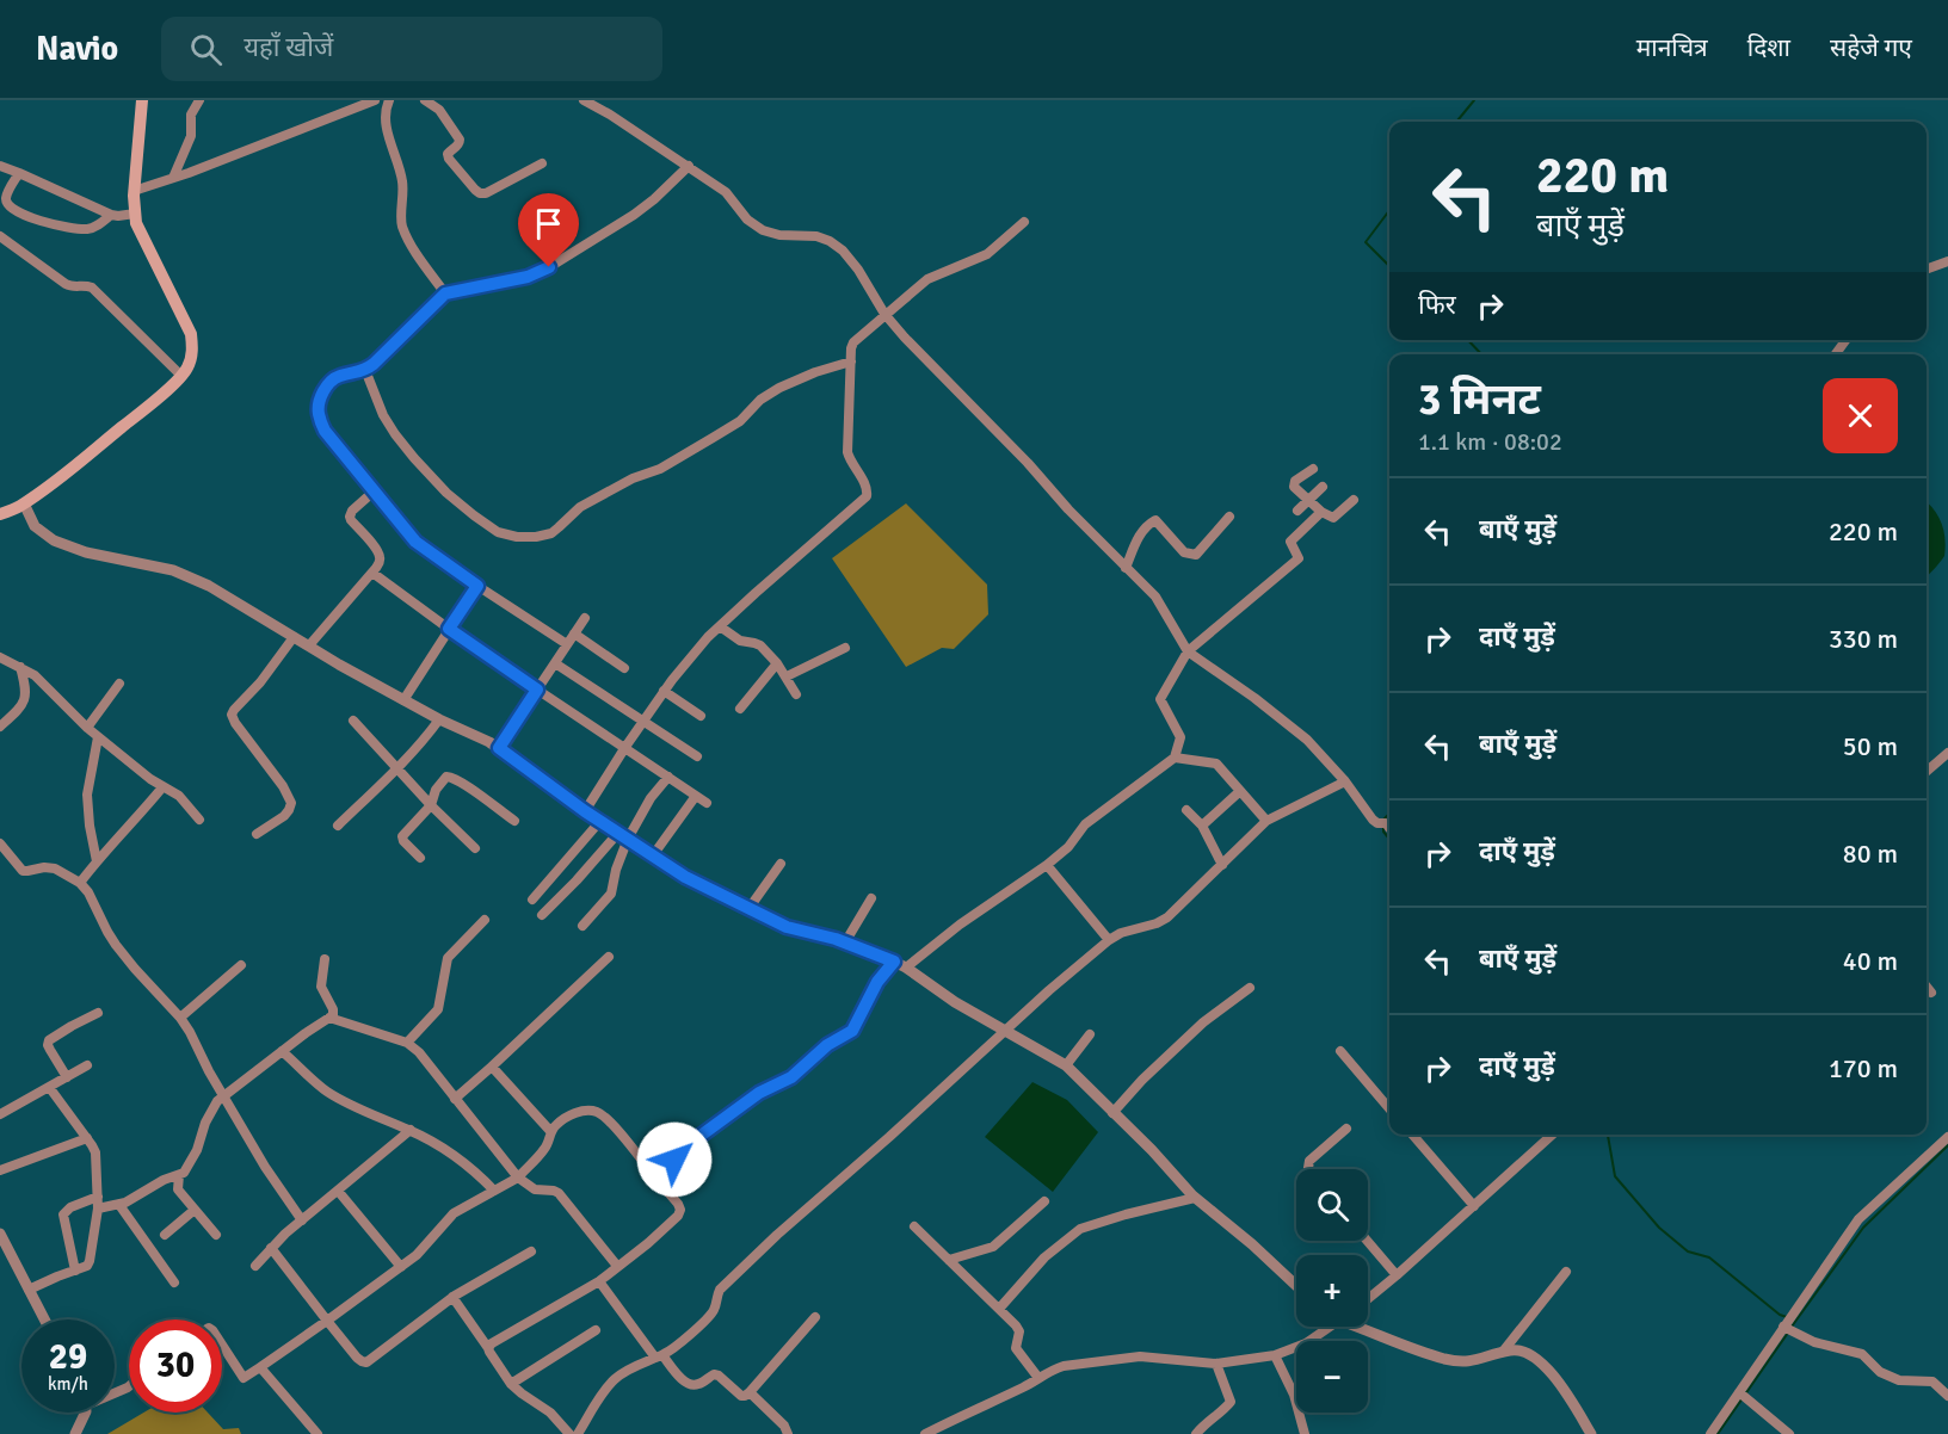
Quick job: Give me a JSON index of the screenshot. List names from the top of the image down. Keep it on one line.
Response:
{"page":{"header":"Navio","search":"यहाँ खोजें","nav":["मानचित्र","दिशा","सहेजे गए"],"turn":["220 m","बाएँ मुड़ें"],"then":"फिर","heading":["3 मिनट","1.1 km · 08:02"],"list":[{"name":"बाएँ मुड़ें","value":"220 m"},{"name":"दाएँ मुड़ें","value":"330 m"},{"name":"बाएँ मुड़ें","value":"50 m"},{"name":"दाएँ मुड़ें","value":"80 m"},{"name":"बाएँ मुड़ें","value":"40 m"},{"name":"दाएँ मुड़ें","value":"170 m"}],"map_buttons":["+","−"],"speed":"29 km/h","limit":"30"}}
